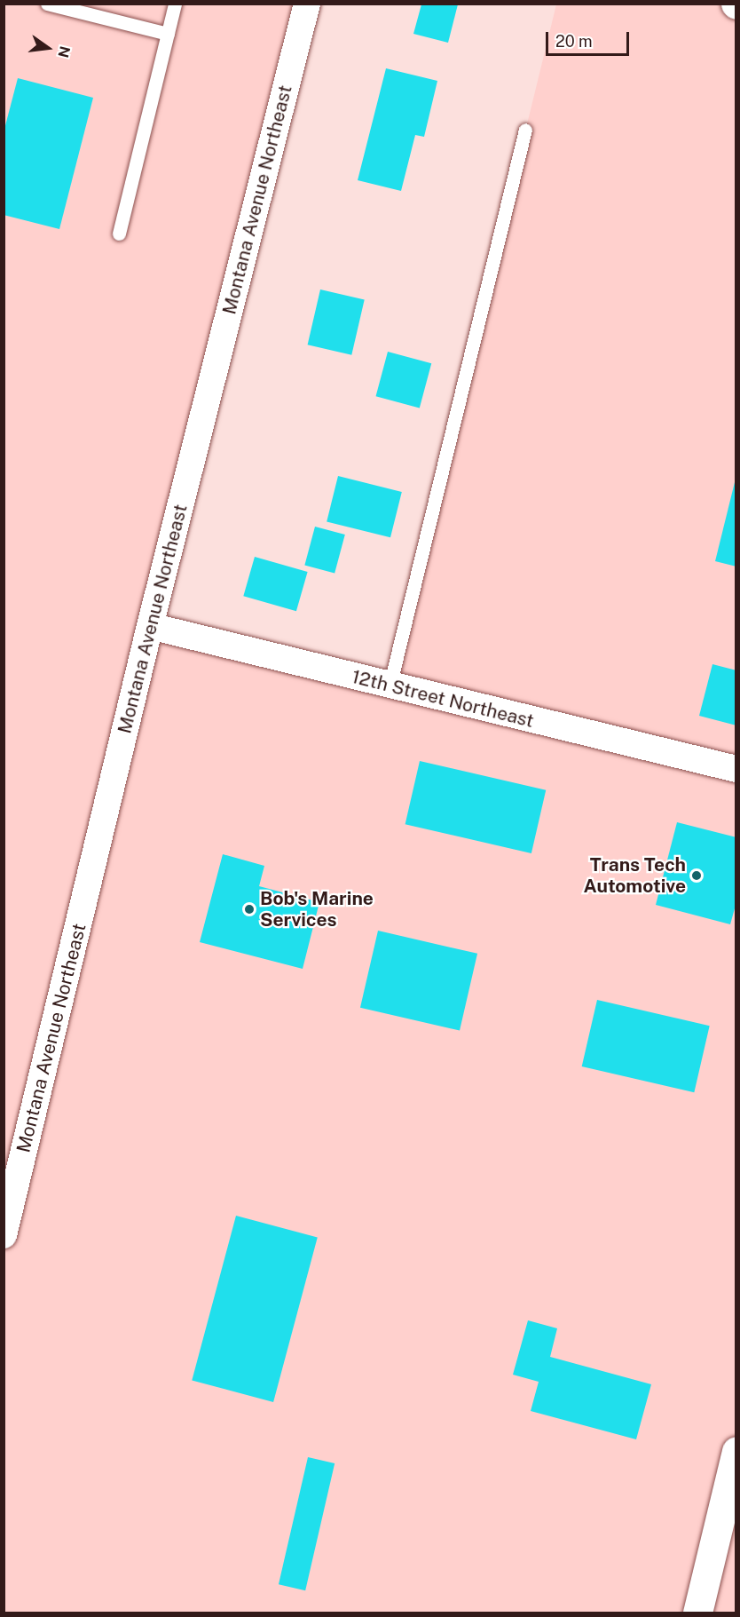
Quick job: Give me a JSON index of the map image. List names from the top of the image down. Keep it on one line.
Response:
{"streets":{"street":["Montana Avenue Northeast","12th Street Northeast"]},"crossings":[["Montana Avenue Northeast","12th Street Northeast"]],"places":["Trans Tech Automotive","Bob's Marine Services"],"scale_bar":"20 m","north":"right"}
